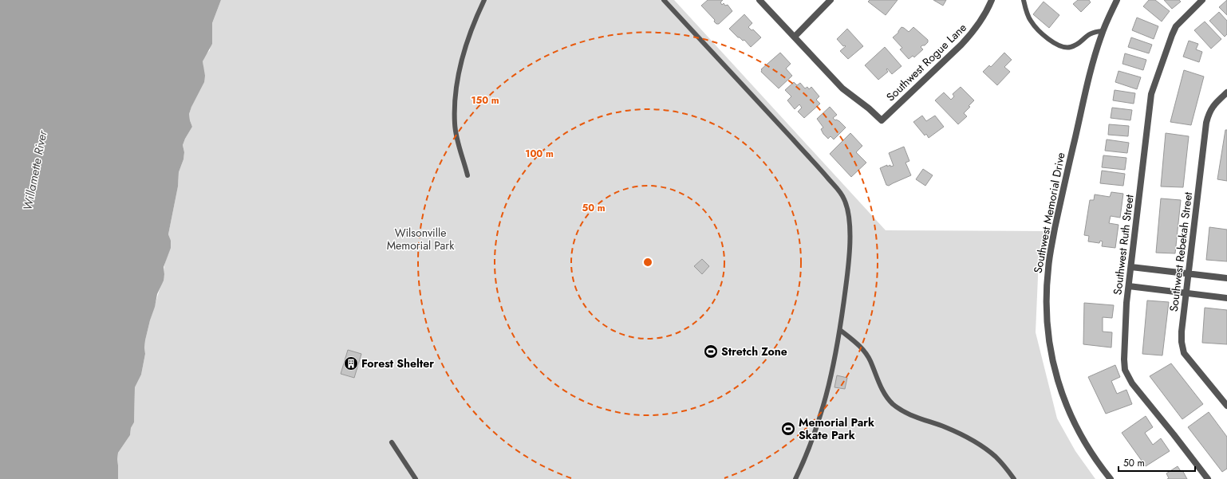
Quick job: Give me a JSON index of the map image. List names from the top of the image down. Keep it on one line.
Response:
{"streets":{"street":["Southwest Rogue Lane","Southwest Memorial Drive","Southwest Ruth Street","Southwest Rebekah Street"]},"water":["Willamette River"],"parks":["Wilsonville Memorial Park"],"places":{"sports":["Stretch Zone","Memorial Park Skate Park"],"building":["Forest Shelter"]},"scale_bar":"50 m","rings":["150 m","100 m","50 m"]}
